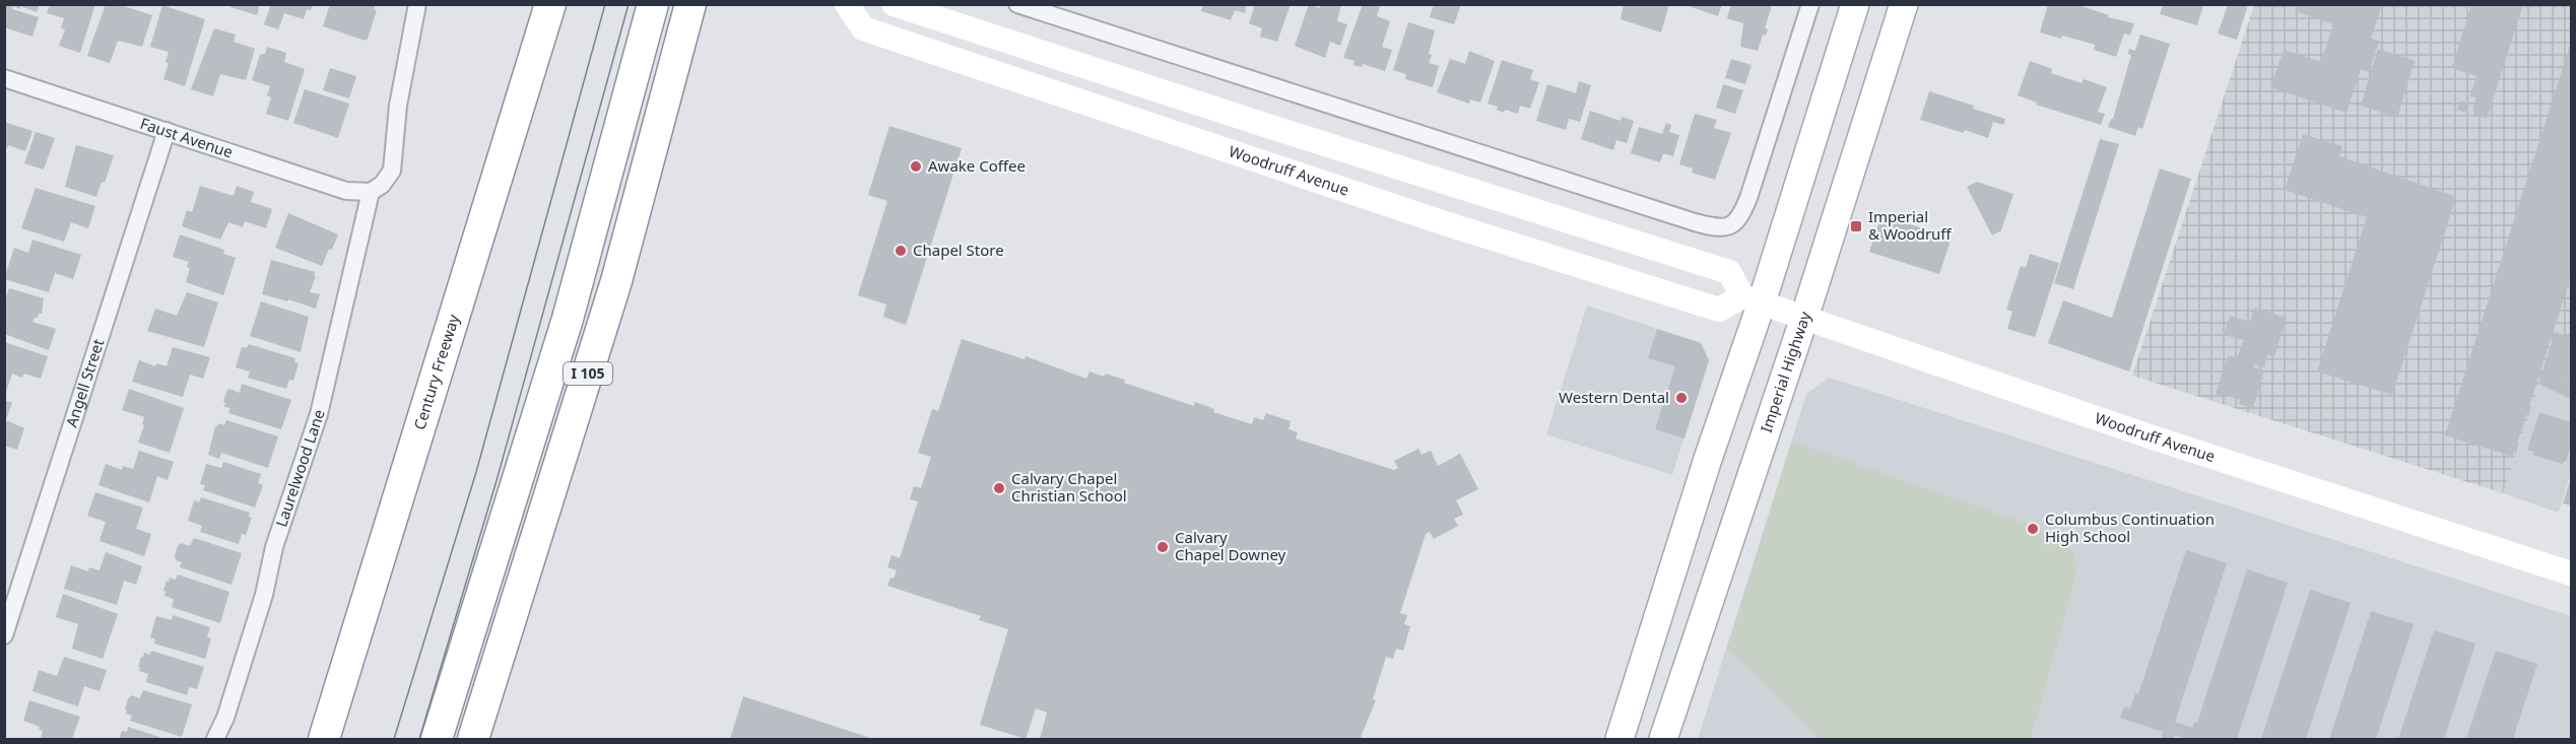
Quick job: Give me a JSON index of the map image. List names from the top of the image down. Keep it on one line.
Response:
{"streets":{"highway":["Century Freeway","I 105"],"main road":["Woodruff Avenue","Imperial Highway"],"street":["Faust Avenue","Angell Street","Laurelwood Lane"]},"crossings":[["Faust Avenue","Angell Street"],["Faust Avenue","Laurelwood Lane"],["Woodruff Avenue","Imperial Highway"]],"places":{"other":["Awake Coffee","Chapel Store","Western Dental","Calvary Chapel Christian School","Columbus Continuation High School","Calvary Chapel Downey"],"transit":["Imperial & Woodruff"]}}
